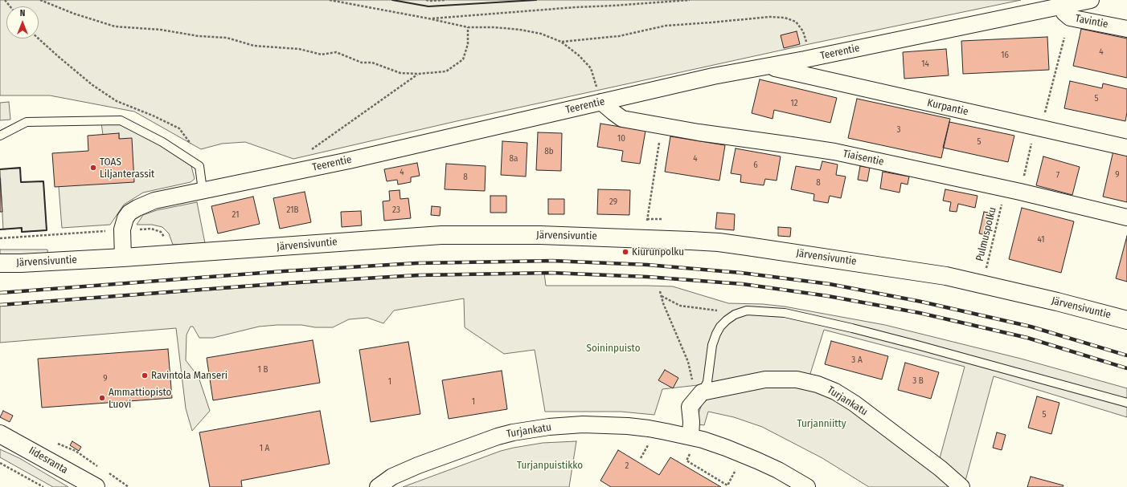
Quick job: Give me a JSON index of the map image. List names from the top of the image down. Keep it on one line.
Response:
{"streets":{"street":["Tavintie","Teerentie","Kurpantie","Tiaisentie","Järvensivuntie","Turjankatu","Iidesranta"],"path":["Pulmuspolku"]},"crossings":[["Tavintie","Teerentie"],["Teerentie","Kurpantie"],["Teerentie","Tiaisentie"],["Teerentie","Järvensivuntie"],["Kurpantie","Pulmuspolku"],["Tiaisentie","Pulmuspolku"],["Pulmuspolku","Järvensivuntie"]],"parks":["Soininpuisto","Turjanniitty","Turjanpuistikko"],"places":["TOAS Liljanterassit","Kiurunpolku","Ravintola Manseri","Ammattiopisto Luovi"],"house_numbers":["4","16","14","5","12","3","10","5","8b","8a","4","6","4","9","7","8","8","29","21B","23","21","41","3 A","1 B","9","3 B","1","1","5","1 A","2"],"north":"top"}
